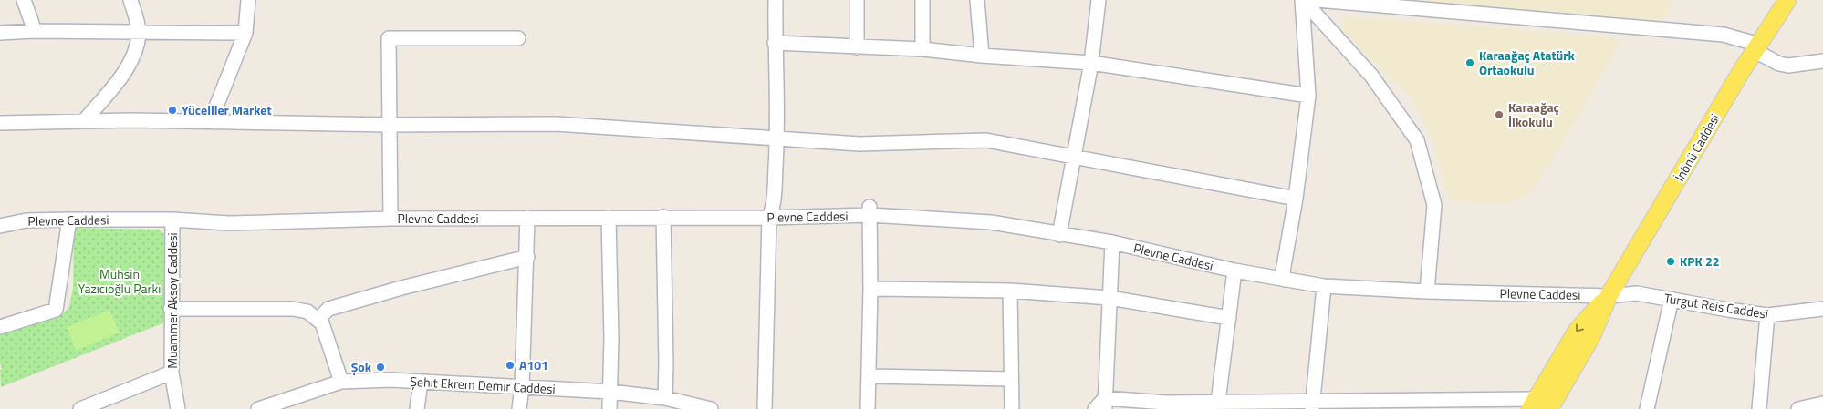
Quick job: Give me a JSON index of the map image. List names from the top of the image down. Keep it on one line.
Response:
{"streets":{"main road":["İnönü Caddesi"],"street":["Plevne Caddesi","Muammer Aksoy Caddesi","Turgut Reis Caddesi","Şehit Ekrem Demir Caddesi"]},"crossings":[["İnönü Caddesi","Plevne Caddesi"],["İnönü Caddesi","Turgut Reis Caddesi"],["Plevne Caddesi","Muammer Aksoy Caddesi"],["Plevne Caddesi","Turgut Reis Caddesi"]],"parks":["Muhsin Yazıcıoğlu Parkı"],"places":["Karaağaç Atatürk Ortaokulu","Yücelller Market","Karaağaç İlkokulu","KPK 22","A101","Şok"]}
